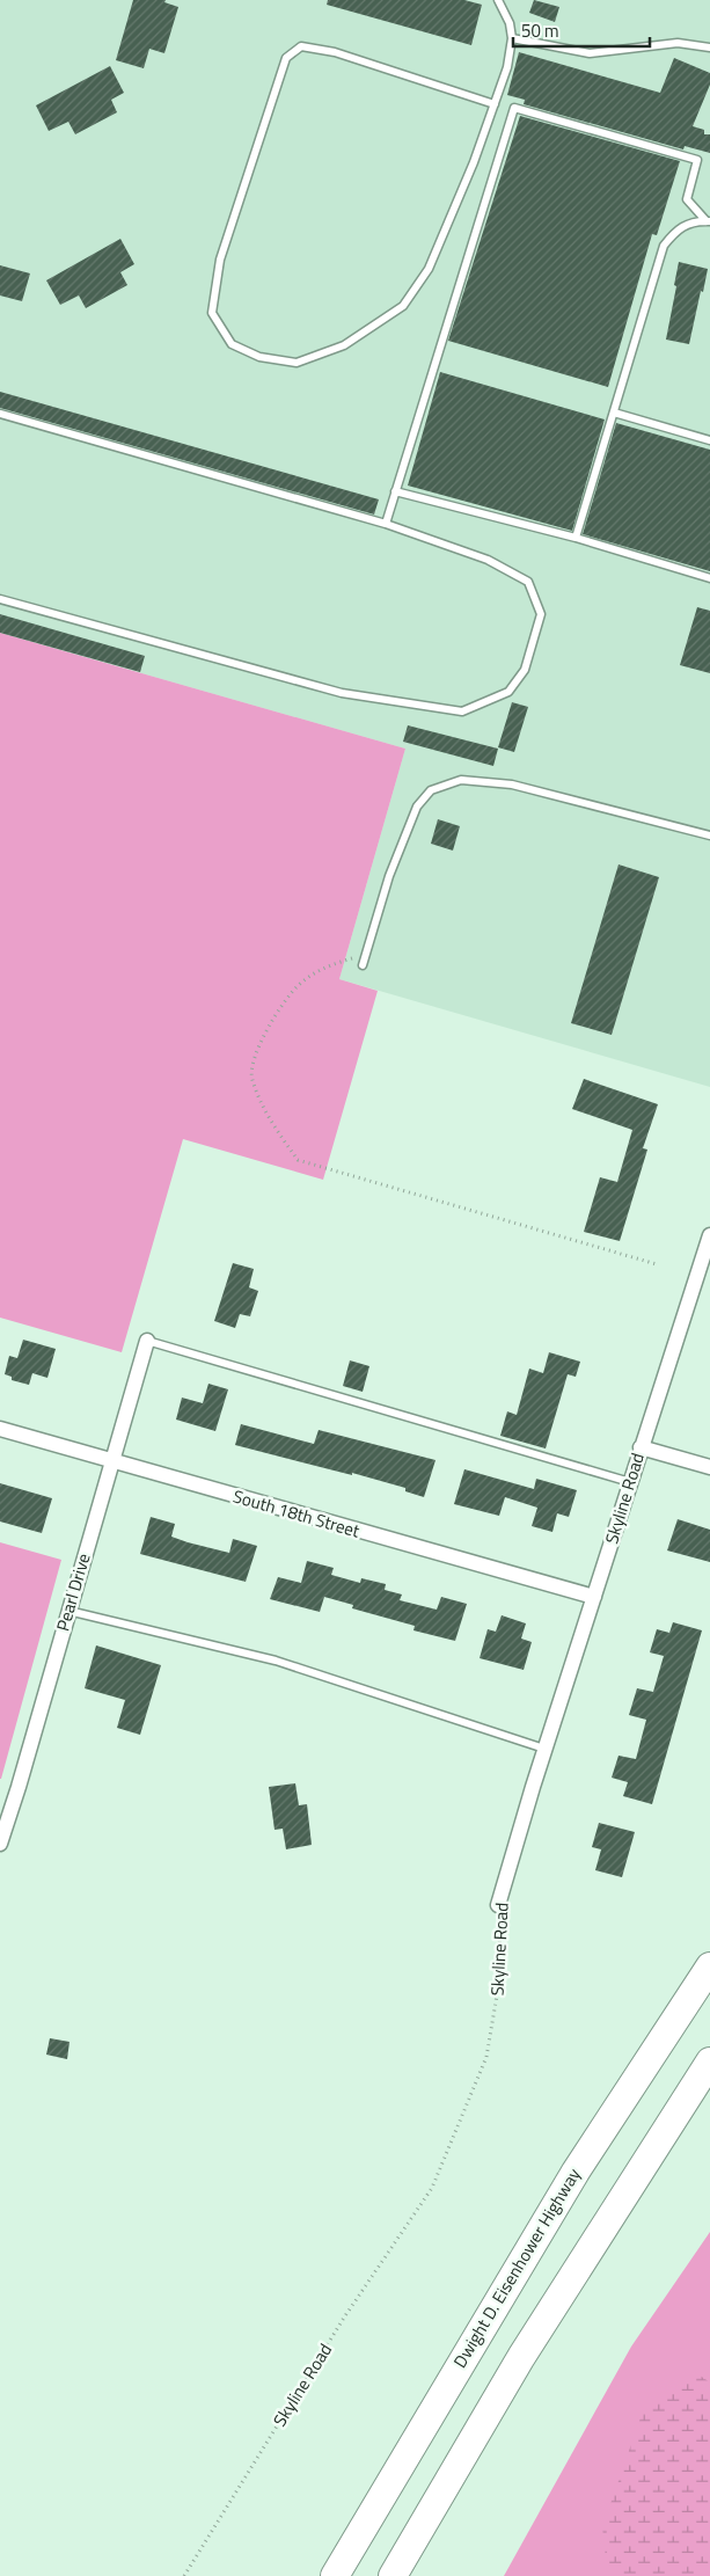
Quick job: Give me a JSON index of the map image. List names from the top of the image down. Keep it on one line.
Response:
{"streets":{"highway":["Dwight D. Eisenhower Highway"],"street":["Skyline Road","South 18th Street","Pearl Drive"]},"crossings":[["Skyline Road","South 18th Street"],["South 18th Street","Pearl Drive"]],"scale_bar":"50 m"}
